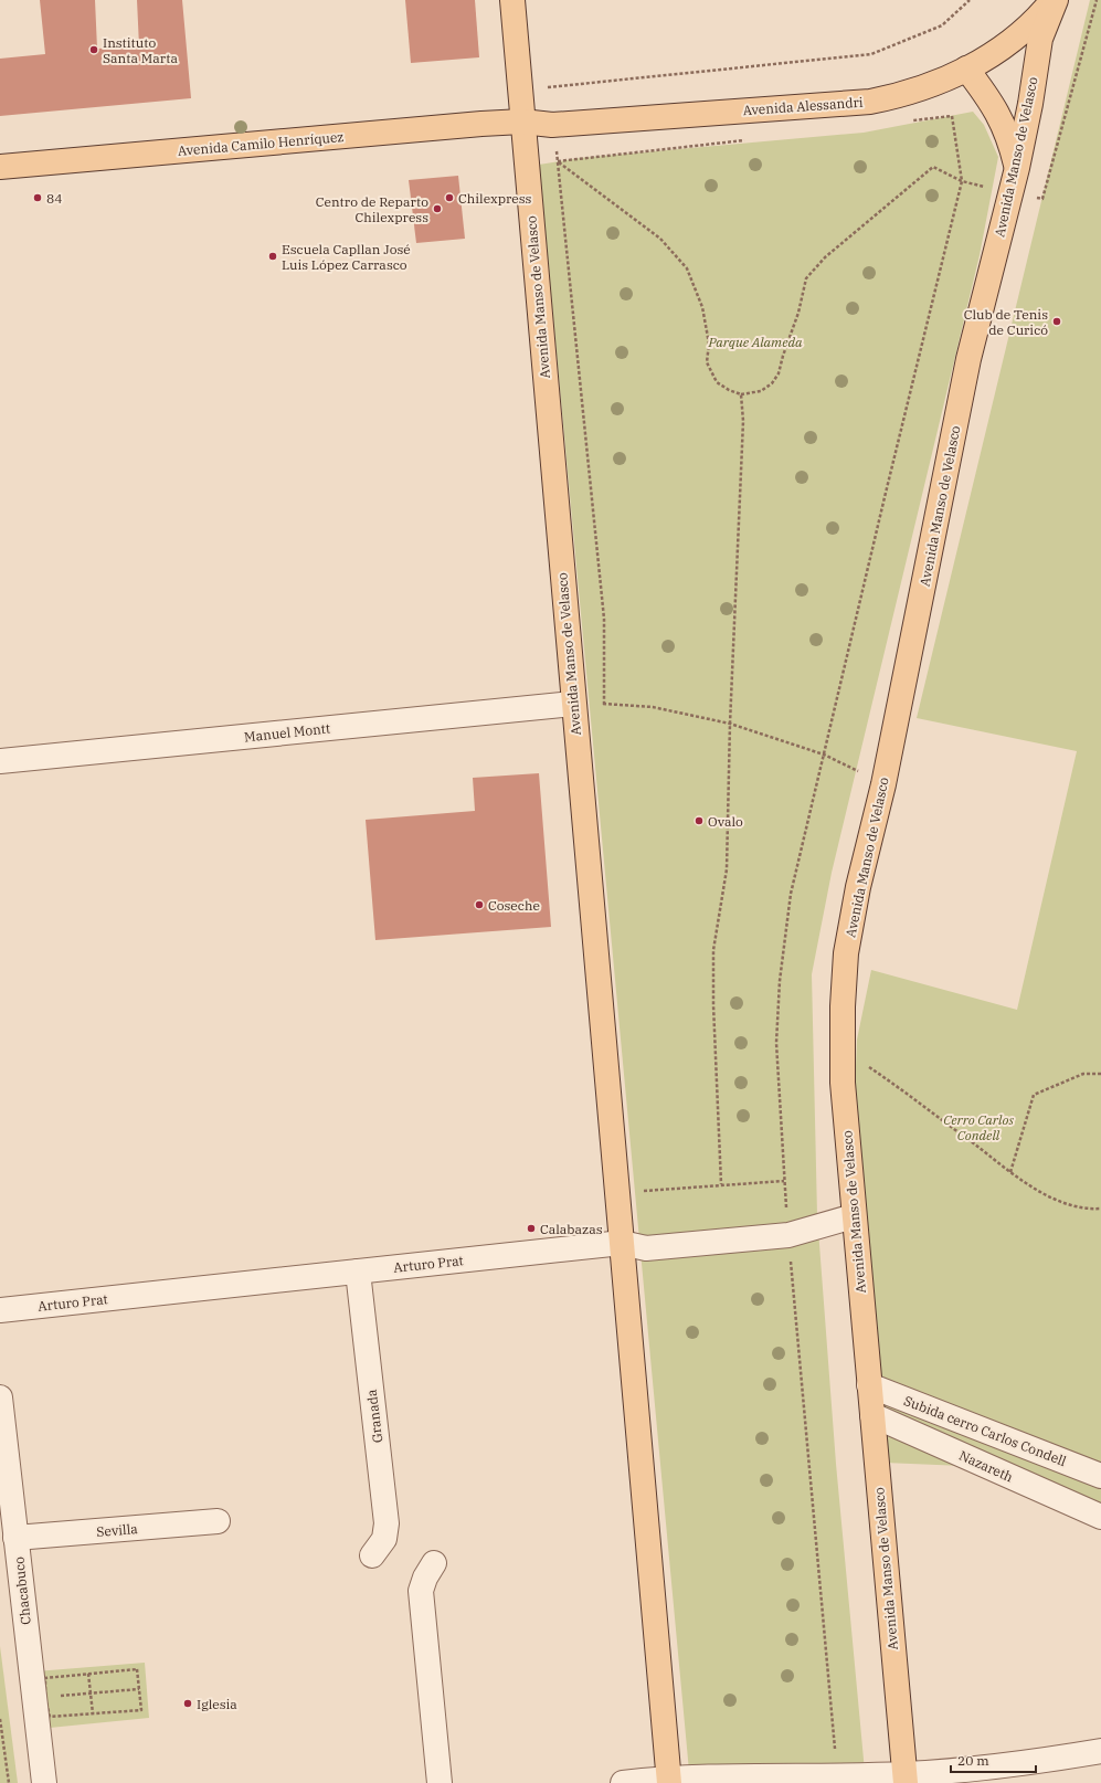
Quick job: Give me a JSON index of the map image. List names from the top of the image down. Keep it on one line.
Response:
{"streets":{"main road":["Avenida Alessandri","Avenida Camilo Henríquez","Avenida Manso de Velasco"],"street":["Manuel Montt","Arturo Prat","Granada","Subida cerro Carlos Condell","Nazareth","Sevilla","Chacabuco"]},"crossings":[["Avenida Alessandri","Avenida Camilo Henríquez"],["Avenida Alessandri","Avenida Manso de Velasco"],["Avenida Camilo Henríquez","Avenida Manso de Velasco"],["Avenida Manso de Velasco","Manuel Montt"],["Avenida Manso de Velasco","Arturo Prat"],["Avenida Manso de Velasco","Subida cerro Carlos Condell"],["Avenida Manso de Velasco","Nazareth"],["Arturo Prat","Granada"],["Sevilla","Chacabuco"]],"parks":["Parque Alameda","Cerro Carlos Condell"],"places":["Instituto Santa Marta","84","Chilexpress","Centro de Reparto Chilexpress","Escuela Capllan José Luis López Carrasco","Club de Tenis de Curicó","Ovalo","Coseche","Calabazas","Iglesia"],"scale_bar":"20 m"}
